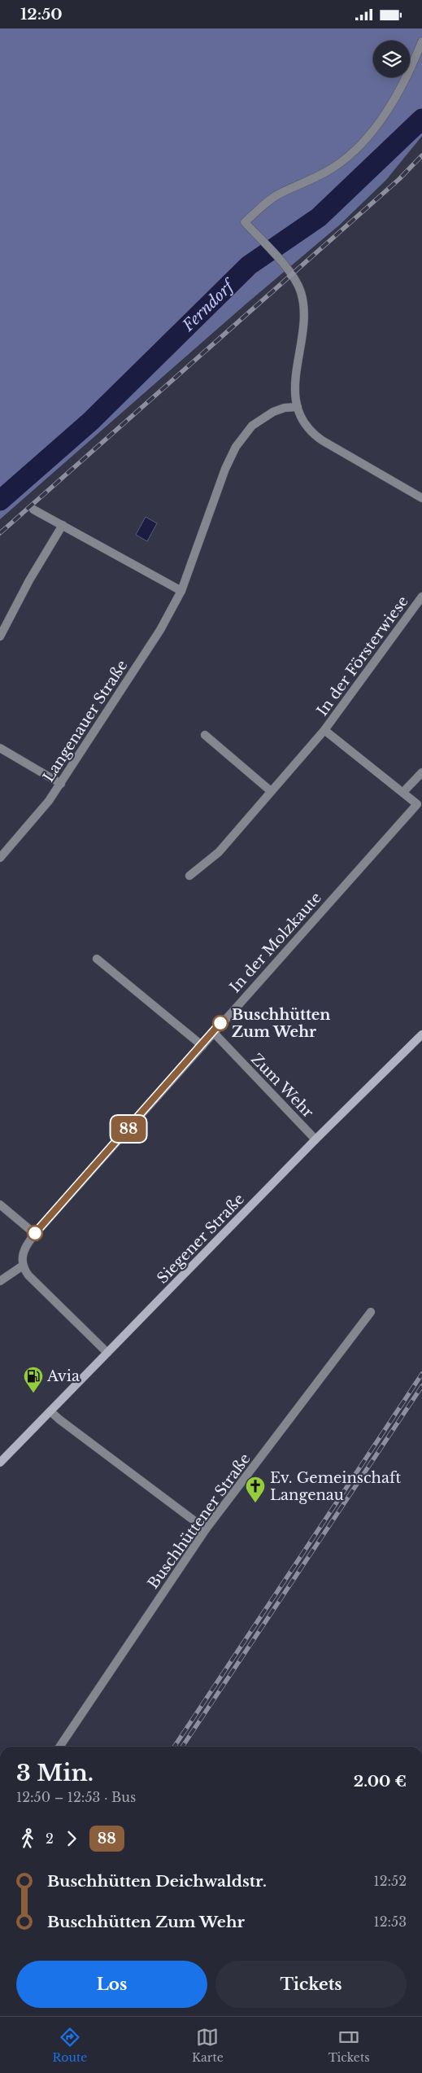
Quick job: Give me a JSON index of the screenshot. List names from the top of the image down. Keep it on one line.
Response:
{"streets":{"main road":["Siegener Straße"],"street":["In der Försterwiese","Langenauer Straße","In der Molzkaute","Zum Wehr","Buschhüttener Straße"]},"crossings":[["In der Försterwiese","In der Molzkaute"],["In der Molzkaute","Zum Wehr"],["Zum Wehr","Siegener Straße"]],"water":["Ferndorf"],"places":{"other":["Buschhütten Zum Wehr"],"fuel station":["Avia"],"church":["Ev. Gemeinschaft Langenau"]},"lines":["bus line 88"],"page":{"status":"12:50","on_map":"88","heading":["3 Min.","12:50 – 12:53 · Bus","2.00 €"],"legs":["2","88"],"list":[{"name":"Buschhütten Deichwaldstr.","value":"12:52"},{"name":"Buschhütten Zum Wehr","value":"12:53"}],"buttons":["Los","Tickets"],"tabs":["Route","Karte","Tickets"]}}
